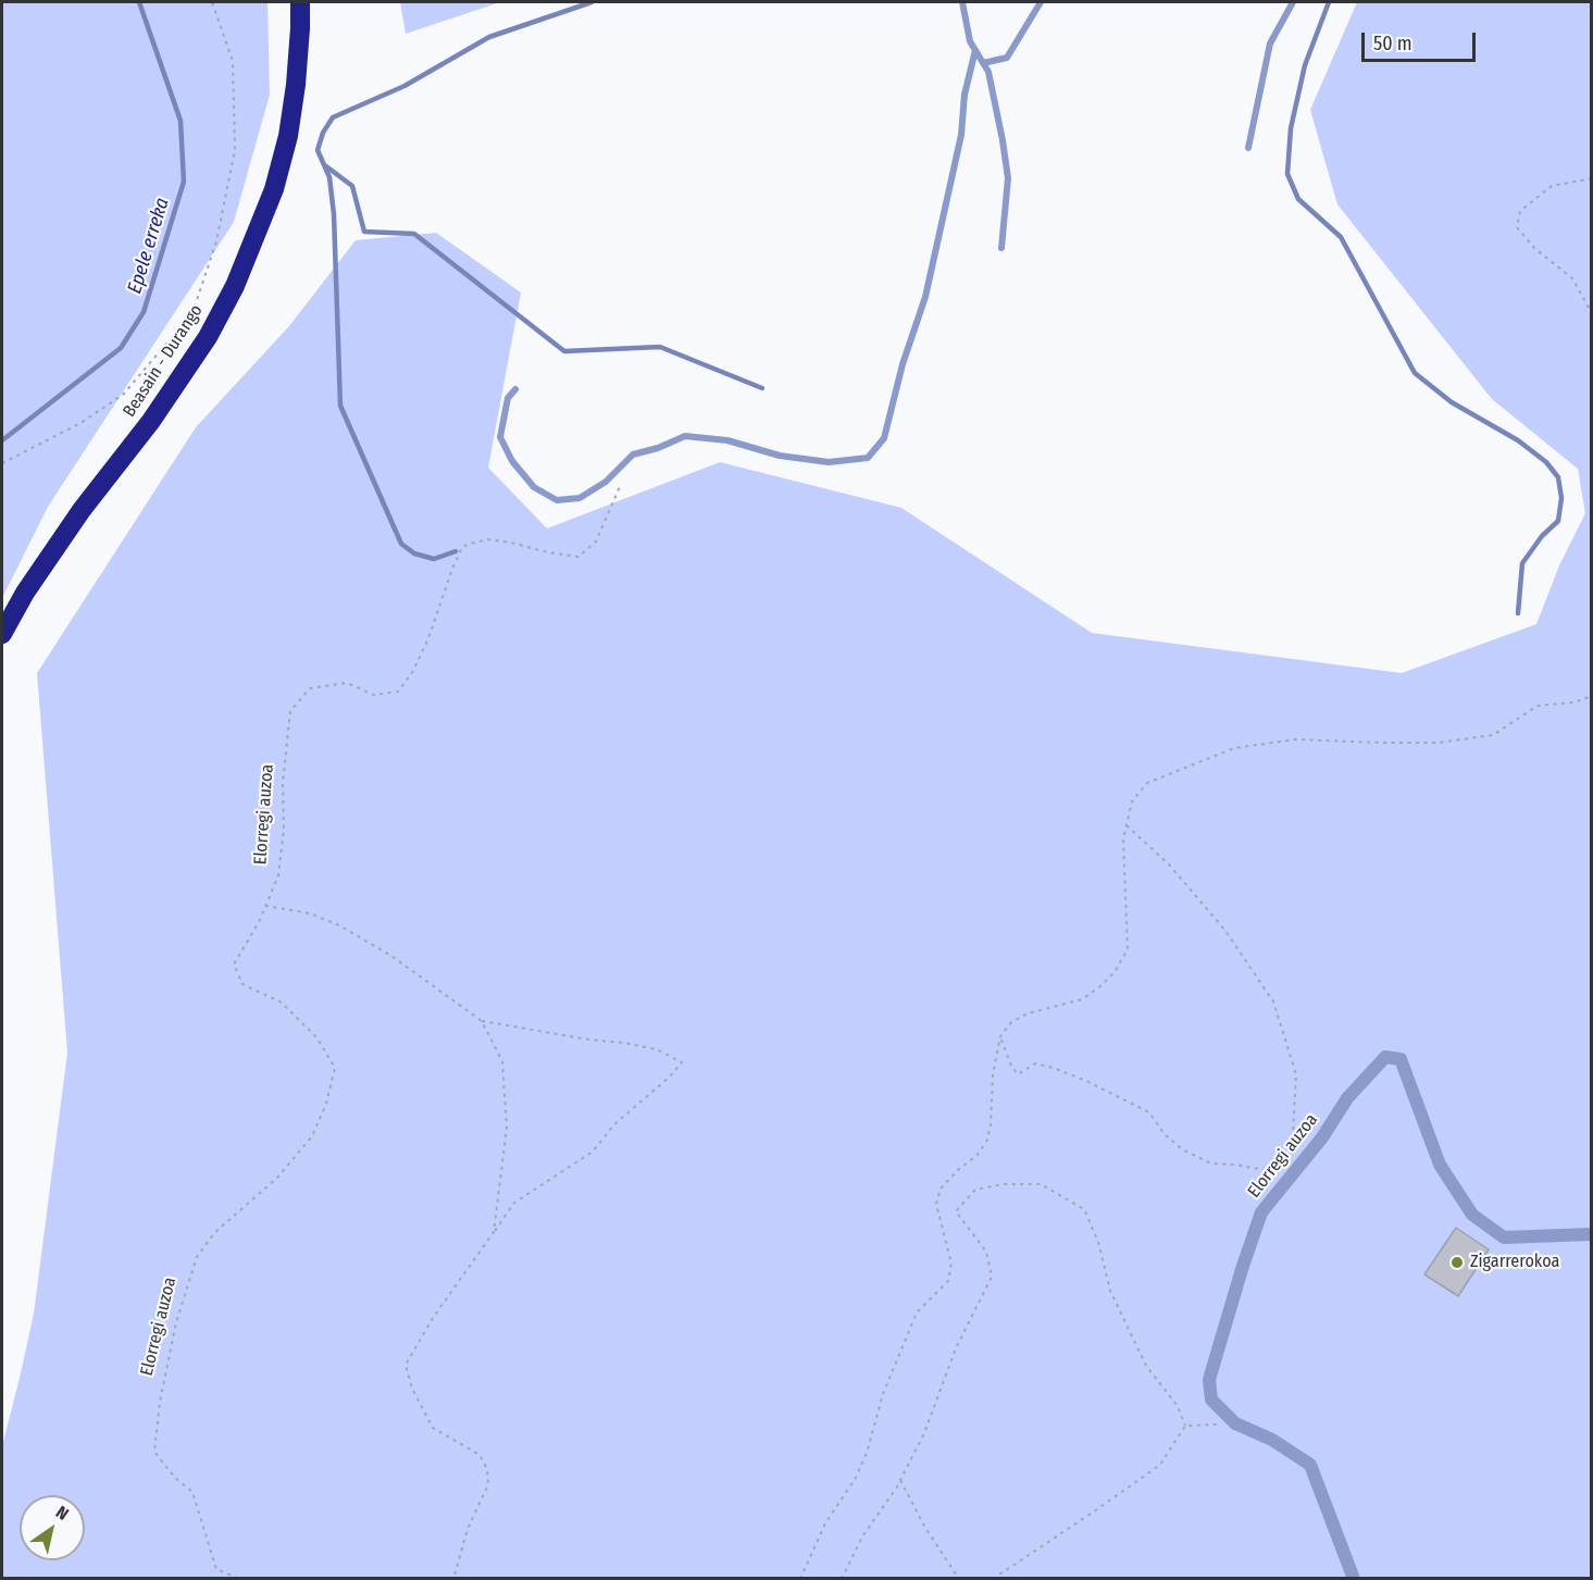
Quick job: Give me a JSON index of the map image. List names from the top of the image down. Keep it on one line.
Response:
{"streets":{"highway":["Beasain - Durango"],"street":["Elorregi auzoa"]},"water":["Epele erreka"],"places":["Zigarrerokoa"],"scale_bar":"50 m","north":"top right"}
